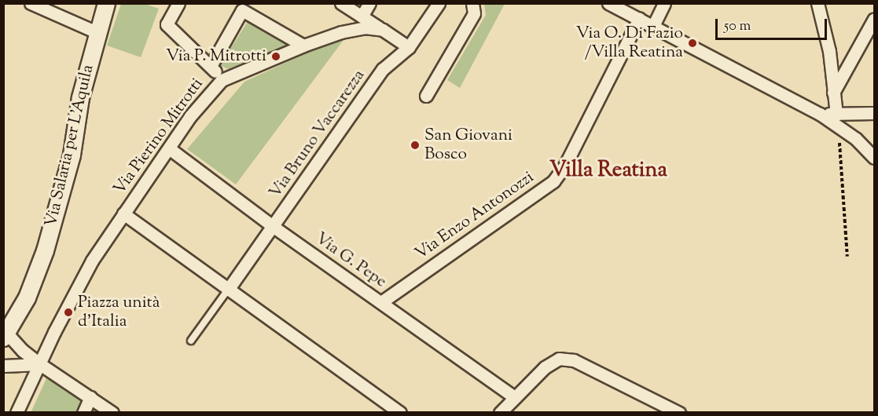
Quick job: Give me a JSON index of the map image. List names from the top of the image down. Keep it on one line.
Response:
{"streets":{"main road":["Via Salaria per L'Aquila"],"street":["Via Bruno Vaccarezza","Via Pierino Mitrotti","Via Enzo Antonozzi","Via G. Pepe"]},"crossings":[["Via Bruno Vaccarezza","Via G. Pepe"],["Via Pierino Mitrotti","Via G. Pepe"],["Via Enzo Antonozzi","Via G. Pepe"]],"districts":["Villa Reatina"],"places":["Via O. Di Fazio /Villa Reatina","Via P. Mitrotti","San Giovani Bosco","Piazza unità d'Italia"],"scale_bar":"50 m"}
